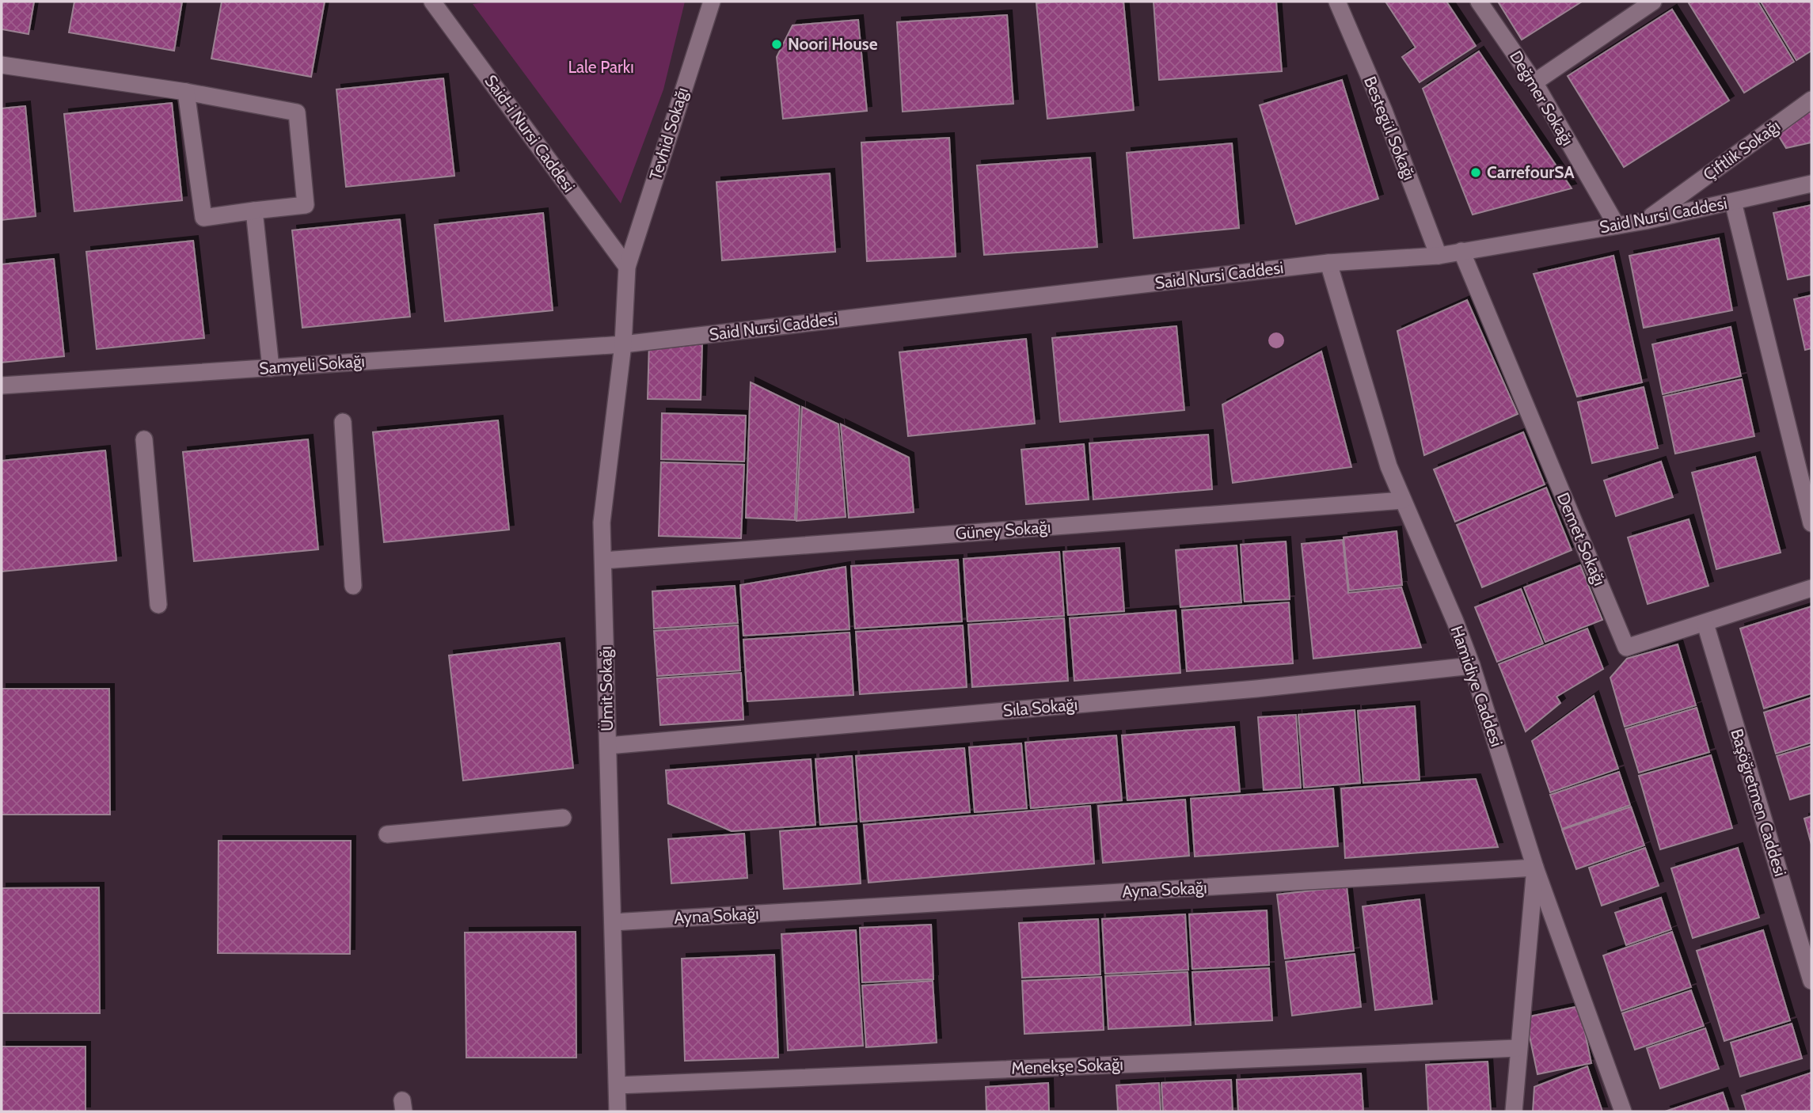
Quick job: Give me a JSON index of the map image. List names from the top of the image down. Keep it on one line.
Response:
{"streets":{"street":["Değmer Sokağı","Bestegül Sokağı","Said-i Nursi Caddesi","Tevhid Sokağı","Çiftlik Sokağı","Said Nursi Caddesi","Samyeli Sokağı","Güney Sokağı","Demet Sokağı","Hamidiye Caddesi","Ümit Sokağı","Sıla Sokağı","Başöğretmen Caddesi","Ayna Sokağı","Menekşe Sokağı"]},"crossings":[["Değmer Sokağı","Said Nursi Caddesi"],["Bestegül Sokağı","Said Nursi Caddesi"],["Said-i Nursi Caddesi","Tevhid Sokağı"],["Said-i Nursi Caddesi","Ümit Sokağı"],["Tevhid Sokağı","Ümit Sokağı"],["Çiftlik Sokağı","Said Nursi Caddesi"],["Said Nursi Caddesi","Samyeli Sokağı"],["Said Nursi Caddesi","Demet Sokağı"],["Said Nursi Caddesi","Hamidiye Caddesi"],["Said Nursi Caddesi","Ümit Sokağı"],["Samyeli Sokağı","Ümit Sokağı"],["Güney Sokağı","Hamidiye Caddesi"],["Güney Sokağı","Ümit Sokağı"],["Demet Sokağı","Başöğretmen Caddesi"],["Hamidiye Caddesi","Sıla Sokağı"],["Hamidiye Caddesi","Ayna Sokağı"],["Ümit Sokağı","Sıla Sokağı"],["Ümit Sokağı","Ayna Sokağı"],["Ümit Sokağı","Menekşe Sokağı"]],"parks":["Lale Parkı"],"places":["Noori House","CarrefourSA"]}
